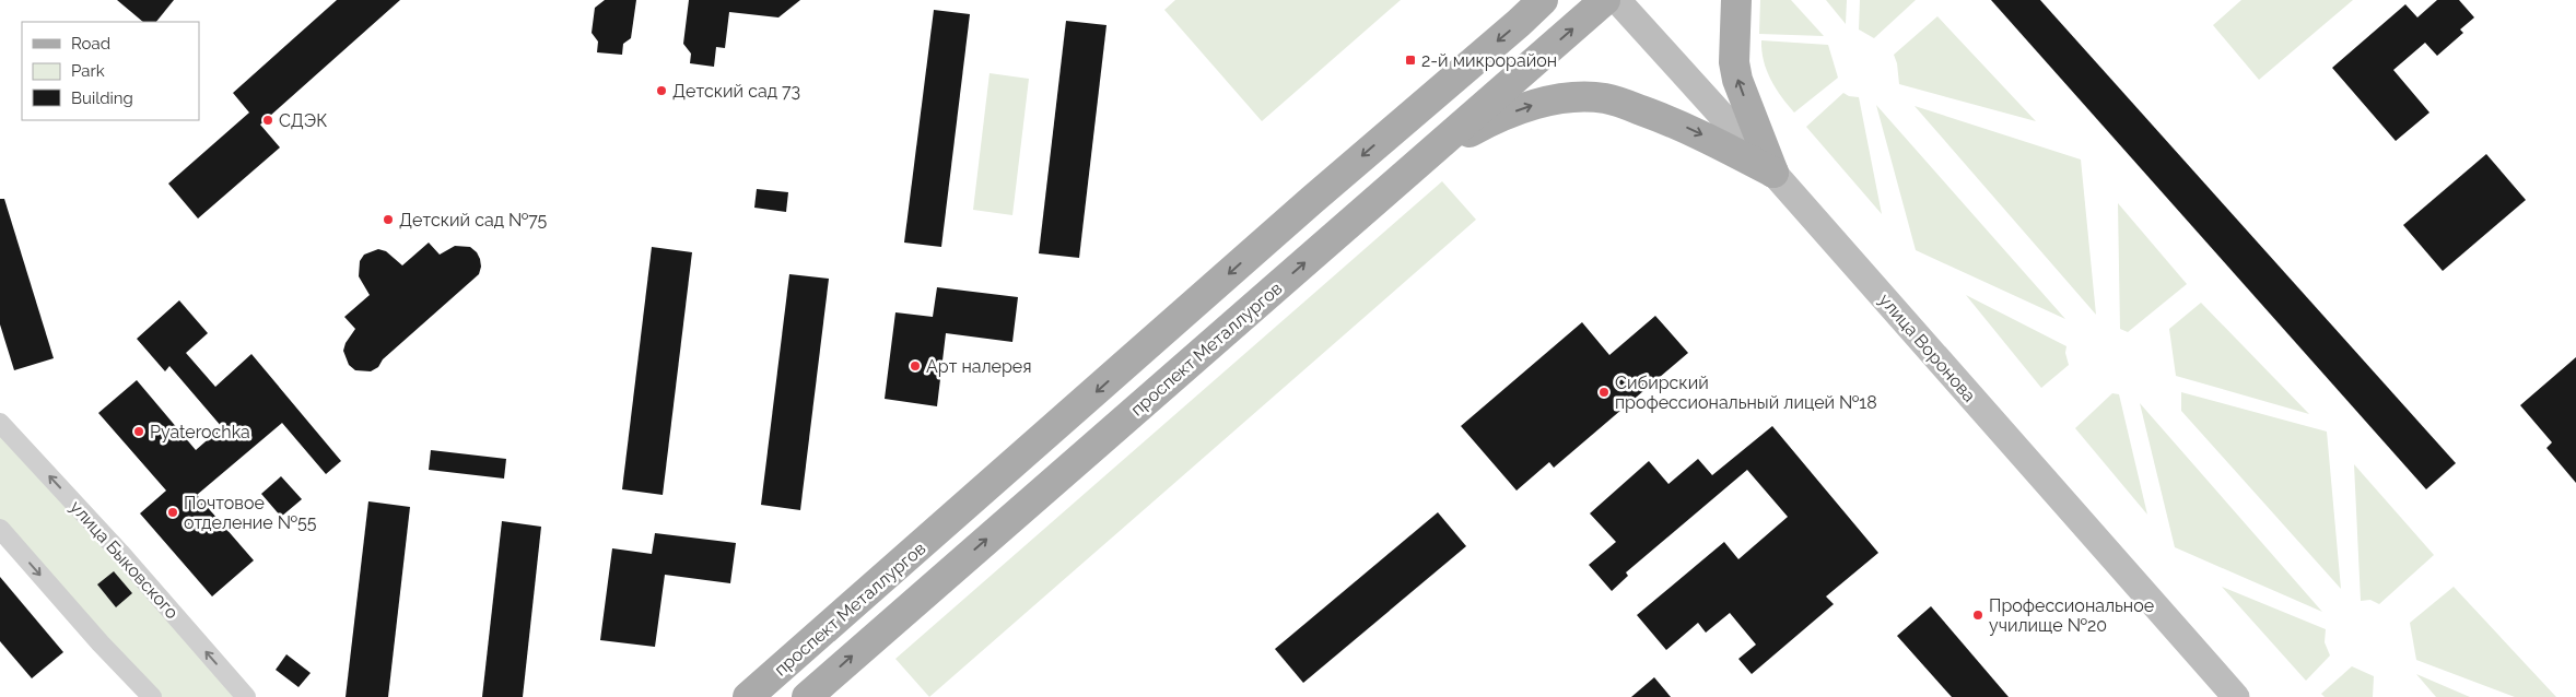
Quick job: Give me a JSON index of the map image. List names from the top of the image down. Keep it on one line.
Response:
{"streets":{"main road":["улица Воронова","проспект Металлургов"],"street":["улица Быковского"]},"places":{"transit":["2-й микрорайон"],"other":["Детский сад 73","СДЭК","Детский сад №75","Арт налерея","Сибирский профессиональный лицей №18","Pyaterochka","Почтовое отделение №55","Профессиональное училище №20"]},"legend":["Road","Park","Building"]}
